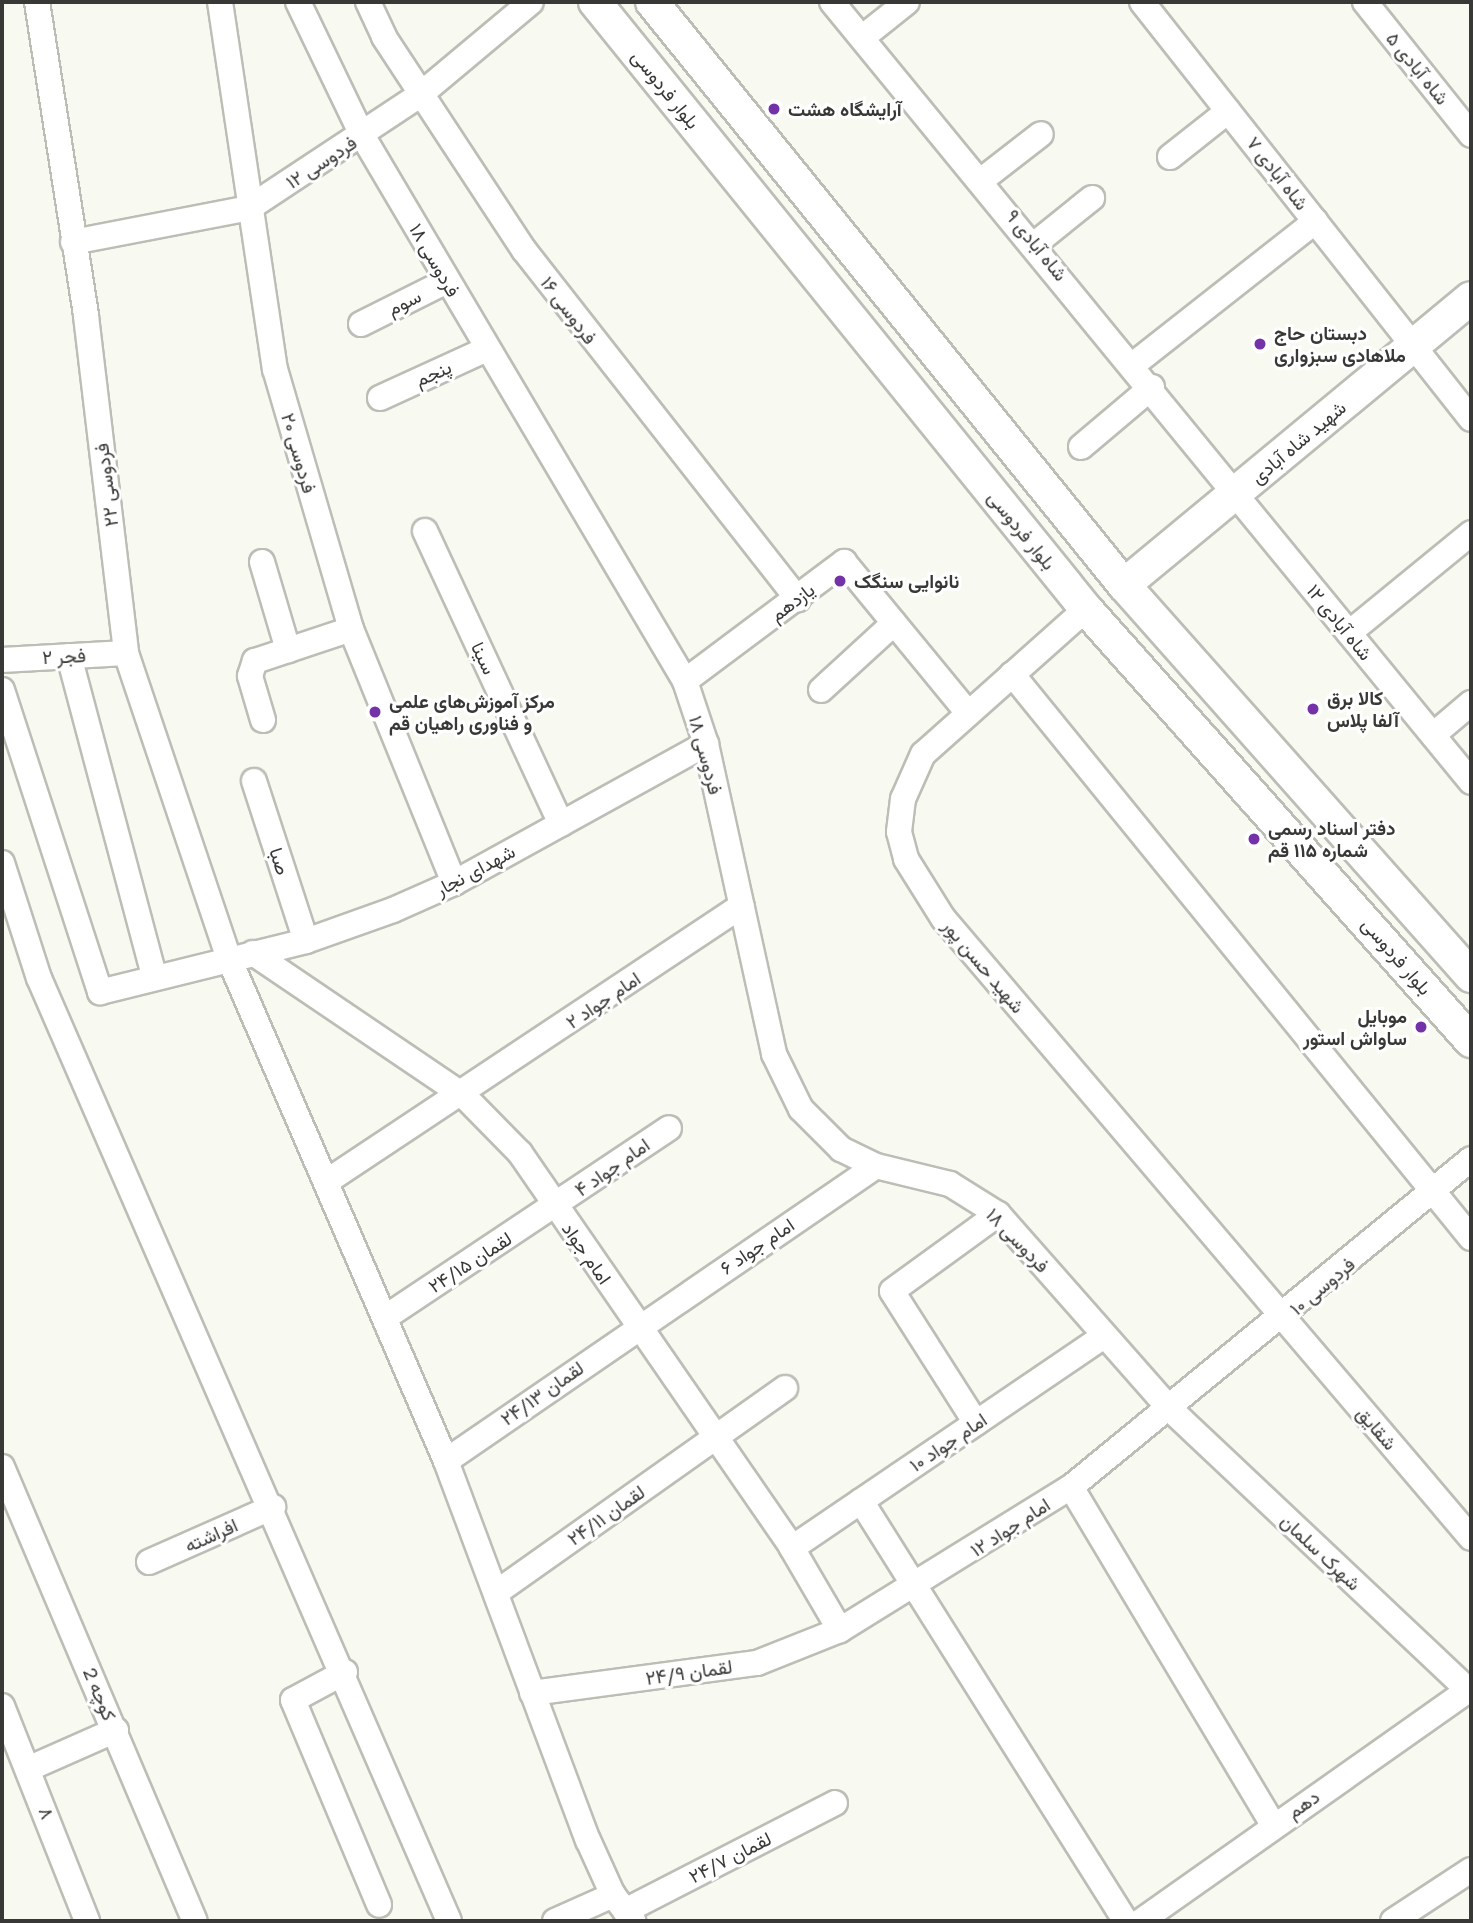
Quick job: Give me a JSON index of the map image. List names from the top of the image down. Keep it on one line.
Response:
{"streets":{"main road":["بلوار فردوسی","شهید شاه آبادی"],"street":["شاه آبادی ۵","فردوسی ۱۲","شاه آبادی ۷","شاه آبادی ۹","فردوسی ۱۸","سوم","فردوسی ۱۶","پنجم","فردوسی ۲۰","فردوسی ۲۲","یازدهم","شاه آبادی ۱۲","فجر ۲","سینا","صبا","شهدای نجار","شهید حسن پور","امام جواد ۲","امام جواد ۴","امام جواد ۶","امام جواد","لقمان ۲۴/۱۵","فردوسی ۱۰","لقمان ۲۴/۱۳","شقایق","امام جواد ۱۰","لقمان ۲۴/۱۱","امام جواد ۱۲","افراشته","شهرک سلمان","لقمان ۲۴/۹","کوچه 2","دهم","۸","لقمان ۲۴/۷"]},"crossings":[["بلوار فردوسی","شهید شاه آبادی"],["بلوار فردوسی","شهید حسن پور"],["فردوسی ۱۲","فردوسی ۱۸"],["فردوسی ۱۲","فردوسی ۱۶"],["فردوسی ۱۲","فردوسی ۲۰"],["فردوسی ۱۲","فردوسی ۲۲"],["شاه آبادی ۷","شهید شاه آبادی"],["شاه آبادی ۹","شهید شاه آبادی"],["شاه آبادی ۹","شاه آبادی ۱۲"],["فردوسی ۱۸","سوم"],["فردوسی ۱۸","پنجم"],["فردوسی ۱۸","یازدهم"],["فردوسی ۱۸","شهدای نجار"],["فردوسی ۱۸","امام جواد ۲"],["فردوسی ۱۸","امام جواد ۶"],["فردوسی ۱۸","فردوسی ۱۰"],["فردوسی ۱۸","امام جواد ۱۰"],["فردوسی ۱۸","امام جواد ۱۲"],["فردوسی ۱۸","شهرک سلمان"],["فردوسی ۱۶","یازدهم"],["شهید شاه آبادی","شاه آبادی ۱۲"],["فردوسی ۲۰","شهدای نجار"],["فردوسی ۲۲","فجر ۲"],["فردوسی ۲۲","شهدای نجار"],["فردوسی ۲۲","امام جواد ۲"],["فردوسی ۲۲","لقمان ۲۴/۱۵"],["فردوسی ۲۲","لقمان ۲۴/۱۳"],["فردوسی ۲۲","لقمان ۲۴/۱۱"],["فردوسی ۲۲","لقمان ۲۴/۹"],["فردوسی ۲۲","لقمان ۲۴/۷"],["یازدهم","شهید حسن پور"],["سینا","شهدای نجار"],["صبا","شهدای نجار"],["شهدای نجار","امام جواد"],["شهید حسن پور","فردوسی ۱۰"],["شهید حسن پور","شقایق"],["امام جواد ۲","امام جواد"],["امام جواد ۴","امام جواد"],["امام جواد ۴","لقمان ۲۴/۱۵"],["امام جواد ۶","امام جواد"],["امام جواد ۶","لقمان ۲۴/۱۳"],["امام جواد","لقمان ۲۴/۱۵"],["امام جواد","لقمان ۲۴/۱۳"],["امام جواد","امام جواد ۱۰"],["امام جواد","لقمان ۲۴/۱۱"],["امام جواد","امام جواد ۱۲"],["امام جواد","لقمان ۲۴/۹"],["فردوسی ۱۰","شقایق"],["فردوسی ۱۰","امام جواد ۱۲"],["فردوسی ۱۰","شهرک سلمان"],["امام جواد ۱۲","شهرک سلمان"],["امام جواد ۱۲","لقمان ۲۴/۹"],["شهرک سلمان","دهم"]],"places":["آرایشگاه هشت","دبستان حاج ملاهادی سبزواری","نانوایی سنگک","کالا برق آلفا پلاس","مرکز آموزش‌های علمی و فناوری راهیان قم","دفتر اسناد رسمی شماره ۱۱۵ قم","موبایل ساواش استور"]}
